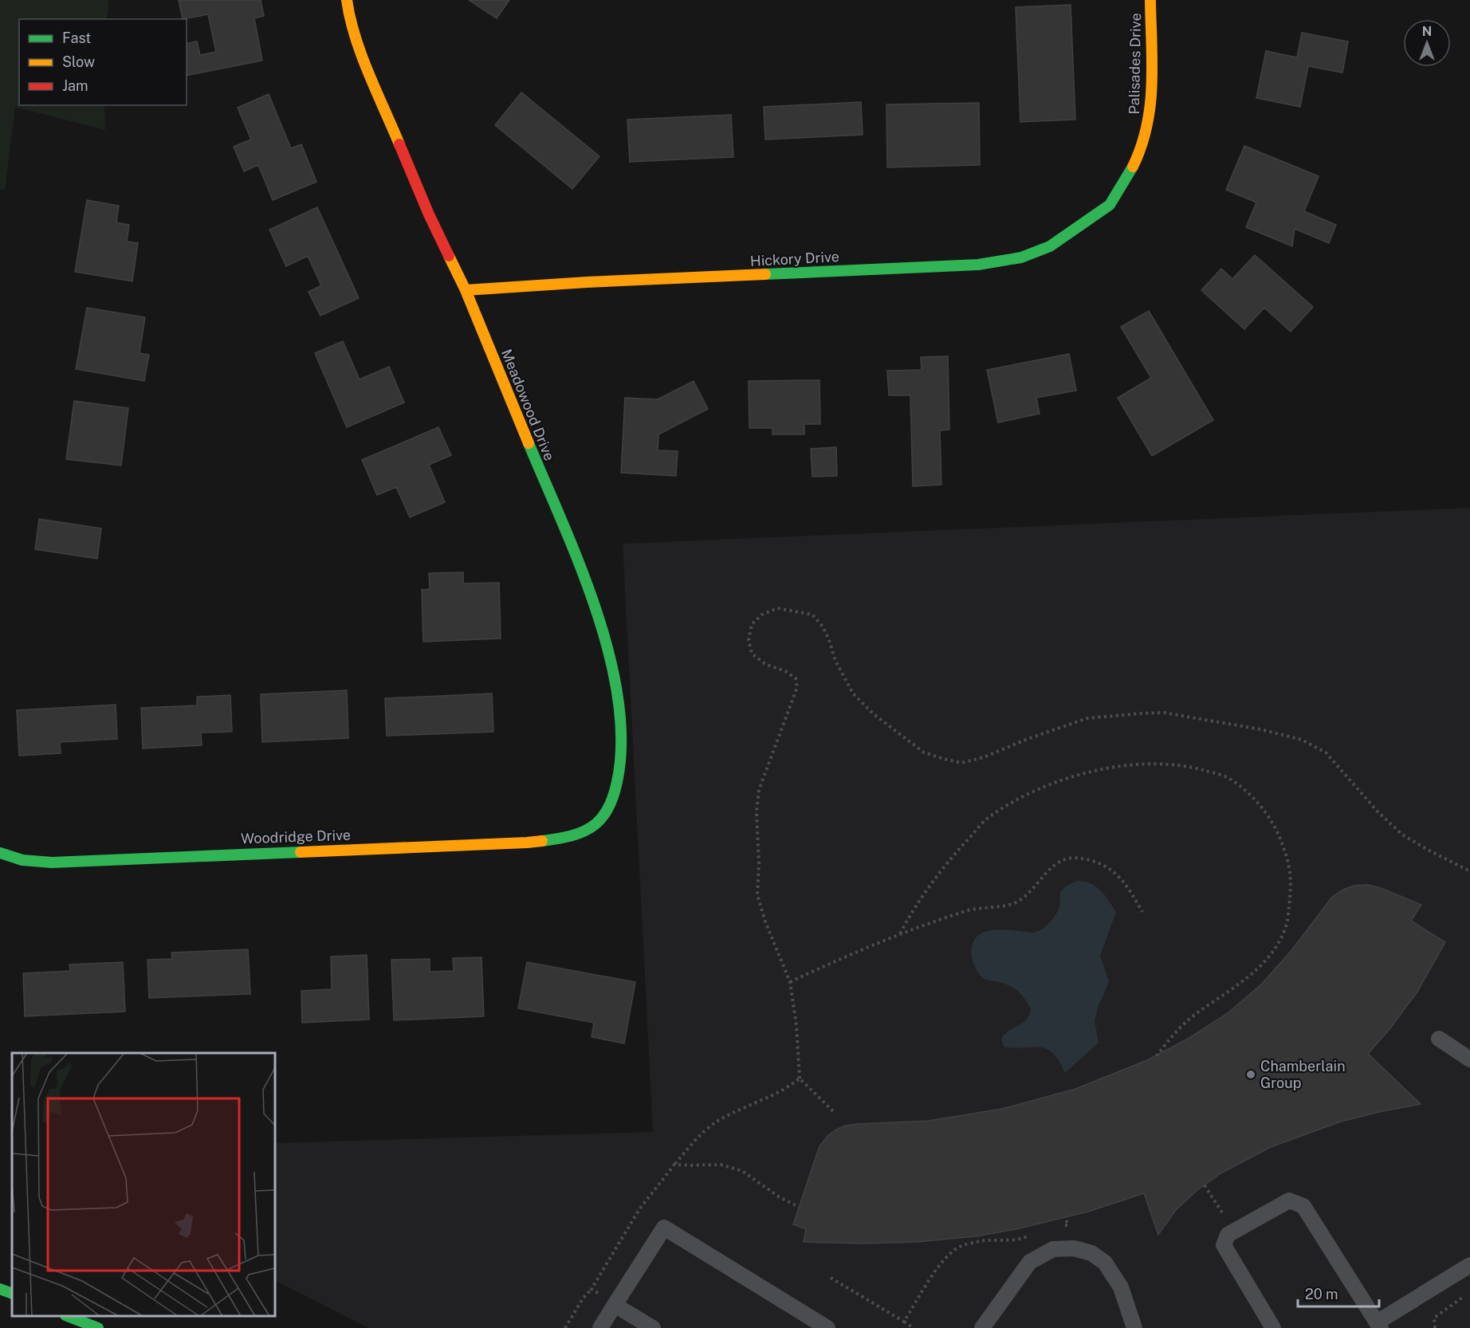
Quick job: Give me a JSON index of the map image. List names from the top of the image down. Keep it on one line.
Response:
{"streets":{"main road":["Palisades Drive","Hickory Drive","Meadowood Drive","Woodridge Drive"]},"crossings":[["Palisades Drive","Hickory Drive"],["Hickory Drive","Meadowood Drive"],["Meadowood Drive","Woodridge Drive"]],"places":["Chamberlain Group"],"legend":["Fast","Slow","Jam"],"scale_bar":"20 m","north":"top"}
